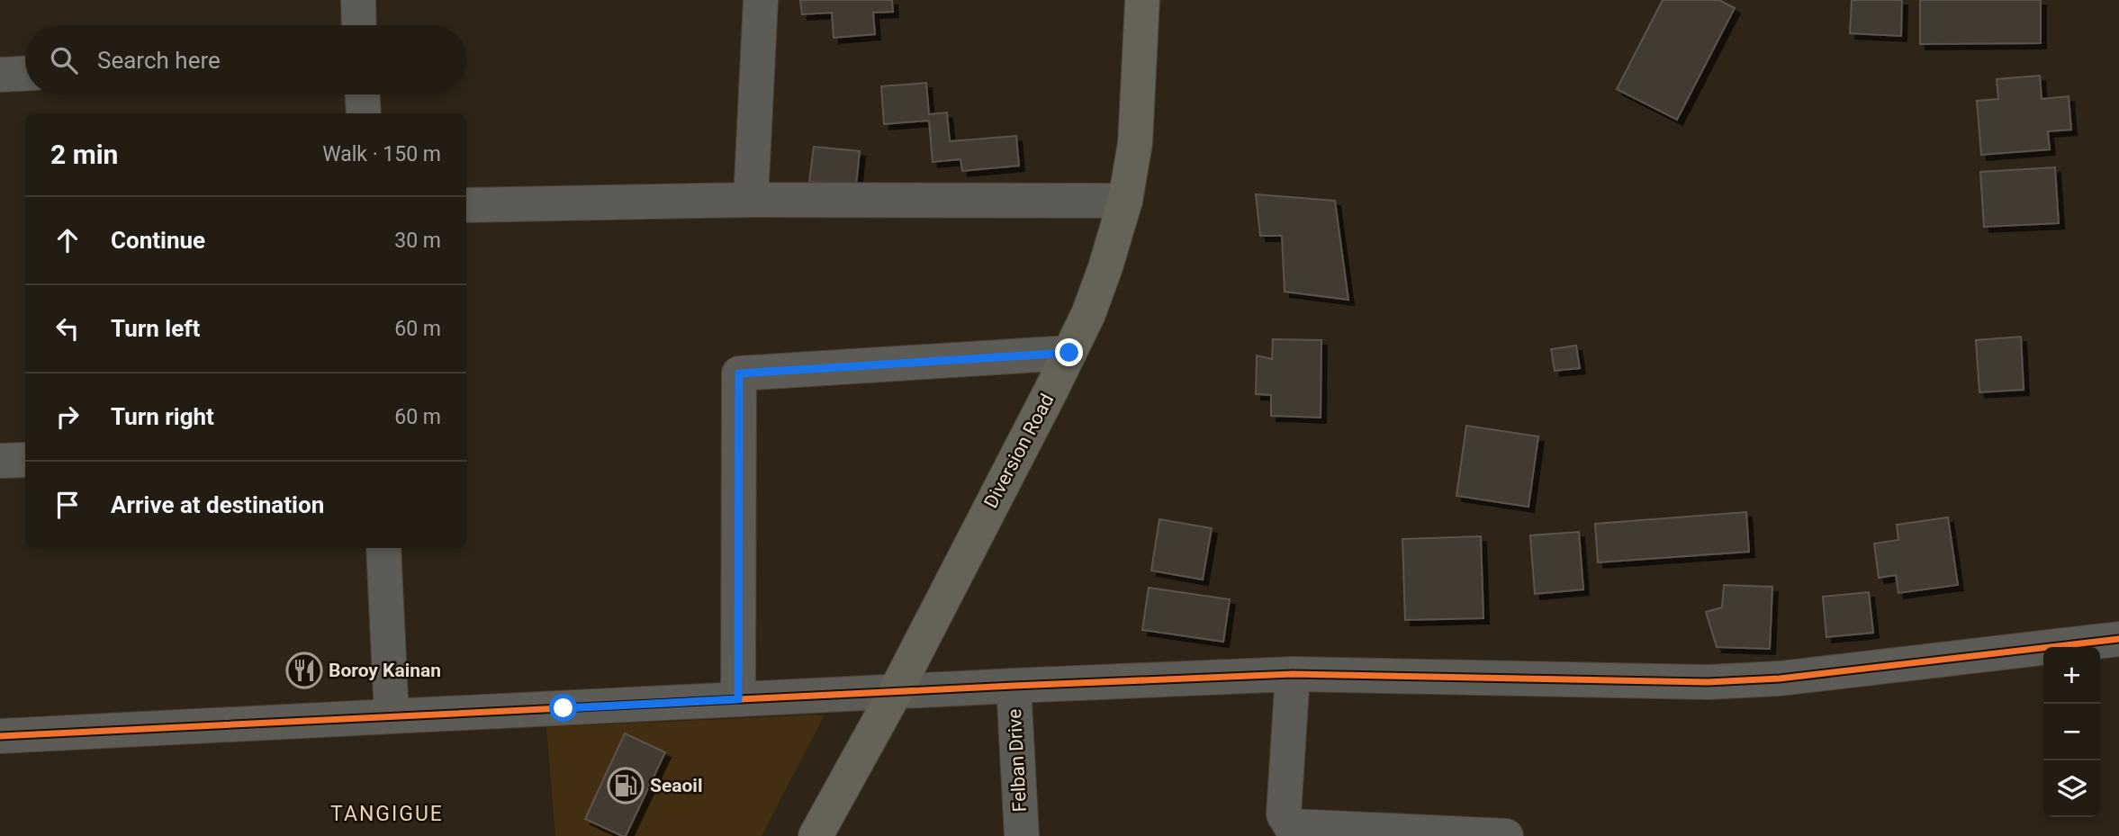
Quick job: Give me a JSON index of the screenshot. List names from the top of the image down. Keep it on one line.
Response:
{"streets":{"highway":["Diversion Road"],"street":["Felban Drive"]},"districts":["TANGIGUE"],"places":{"restaurant":["Boroy Kainan"],"fuel station":["Seaoil"]},"page":{"search":"Search here","heading":["2 min","Walk · 150 m"],"list":[["Continue","30 m"],["Turn left","60 m"],["Turn right","60 m"],"Arrive at destination"],"map_buttons":["+","−"]}}
